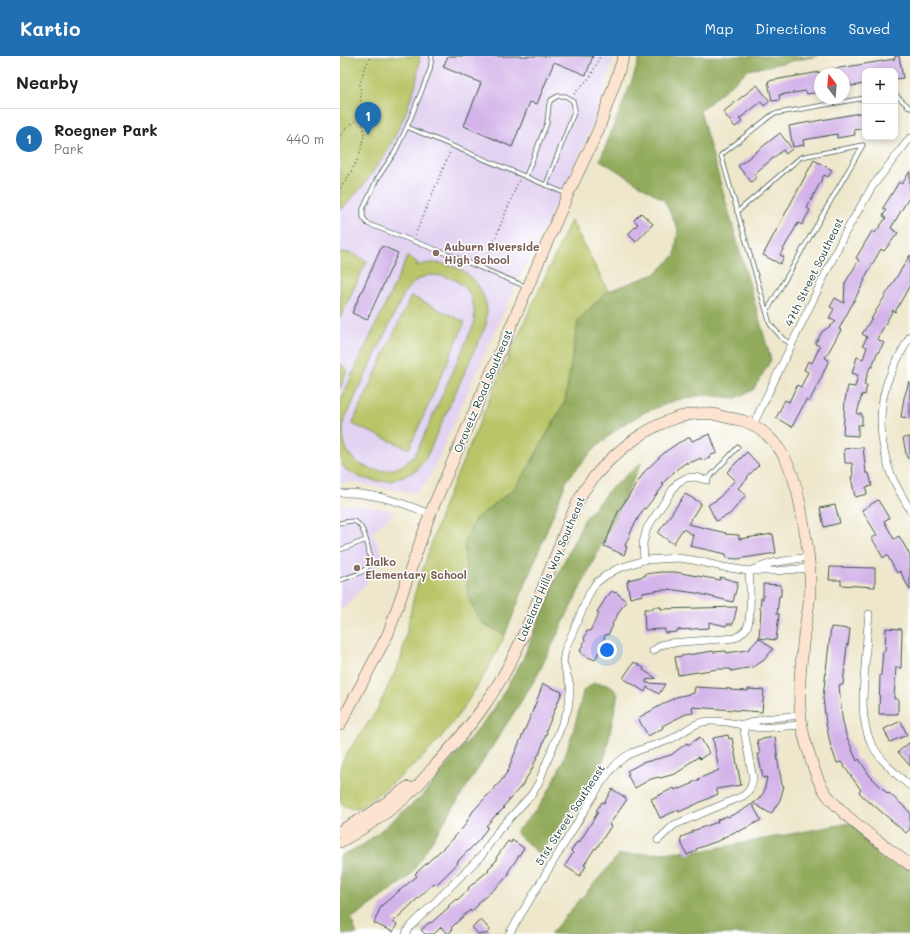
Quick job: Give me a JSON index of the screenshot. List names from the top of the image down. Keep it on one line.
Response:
{"streets":{"street":["47th Street Southeast","Oravetz Road Southeast","Lakeland Hills Way Southeast","51st Street Southeast"]},"crossings":[["47th Street Southeast","Lakeland Hills Way Southeast"],["Lakeland Hills Way Southeast","51st Street Southeast"]],"places":["Auburn Riverside High School","Ilalko Elementary School"],"north":"top","page":{"header":"Kartio","nav":["Map","Directions","Saved"],"heading":"Nearby","map_buttons":["+","−"],"pins":"1","list":[{"mark":"1","name":"Roegner Park","note":"Park","value":"440 m"}]}}
